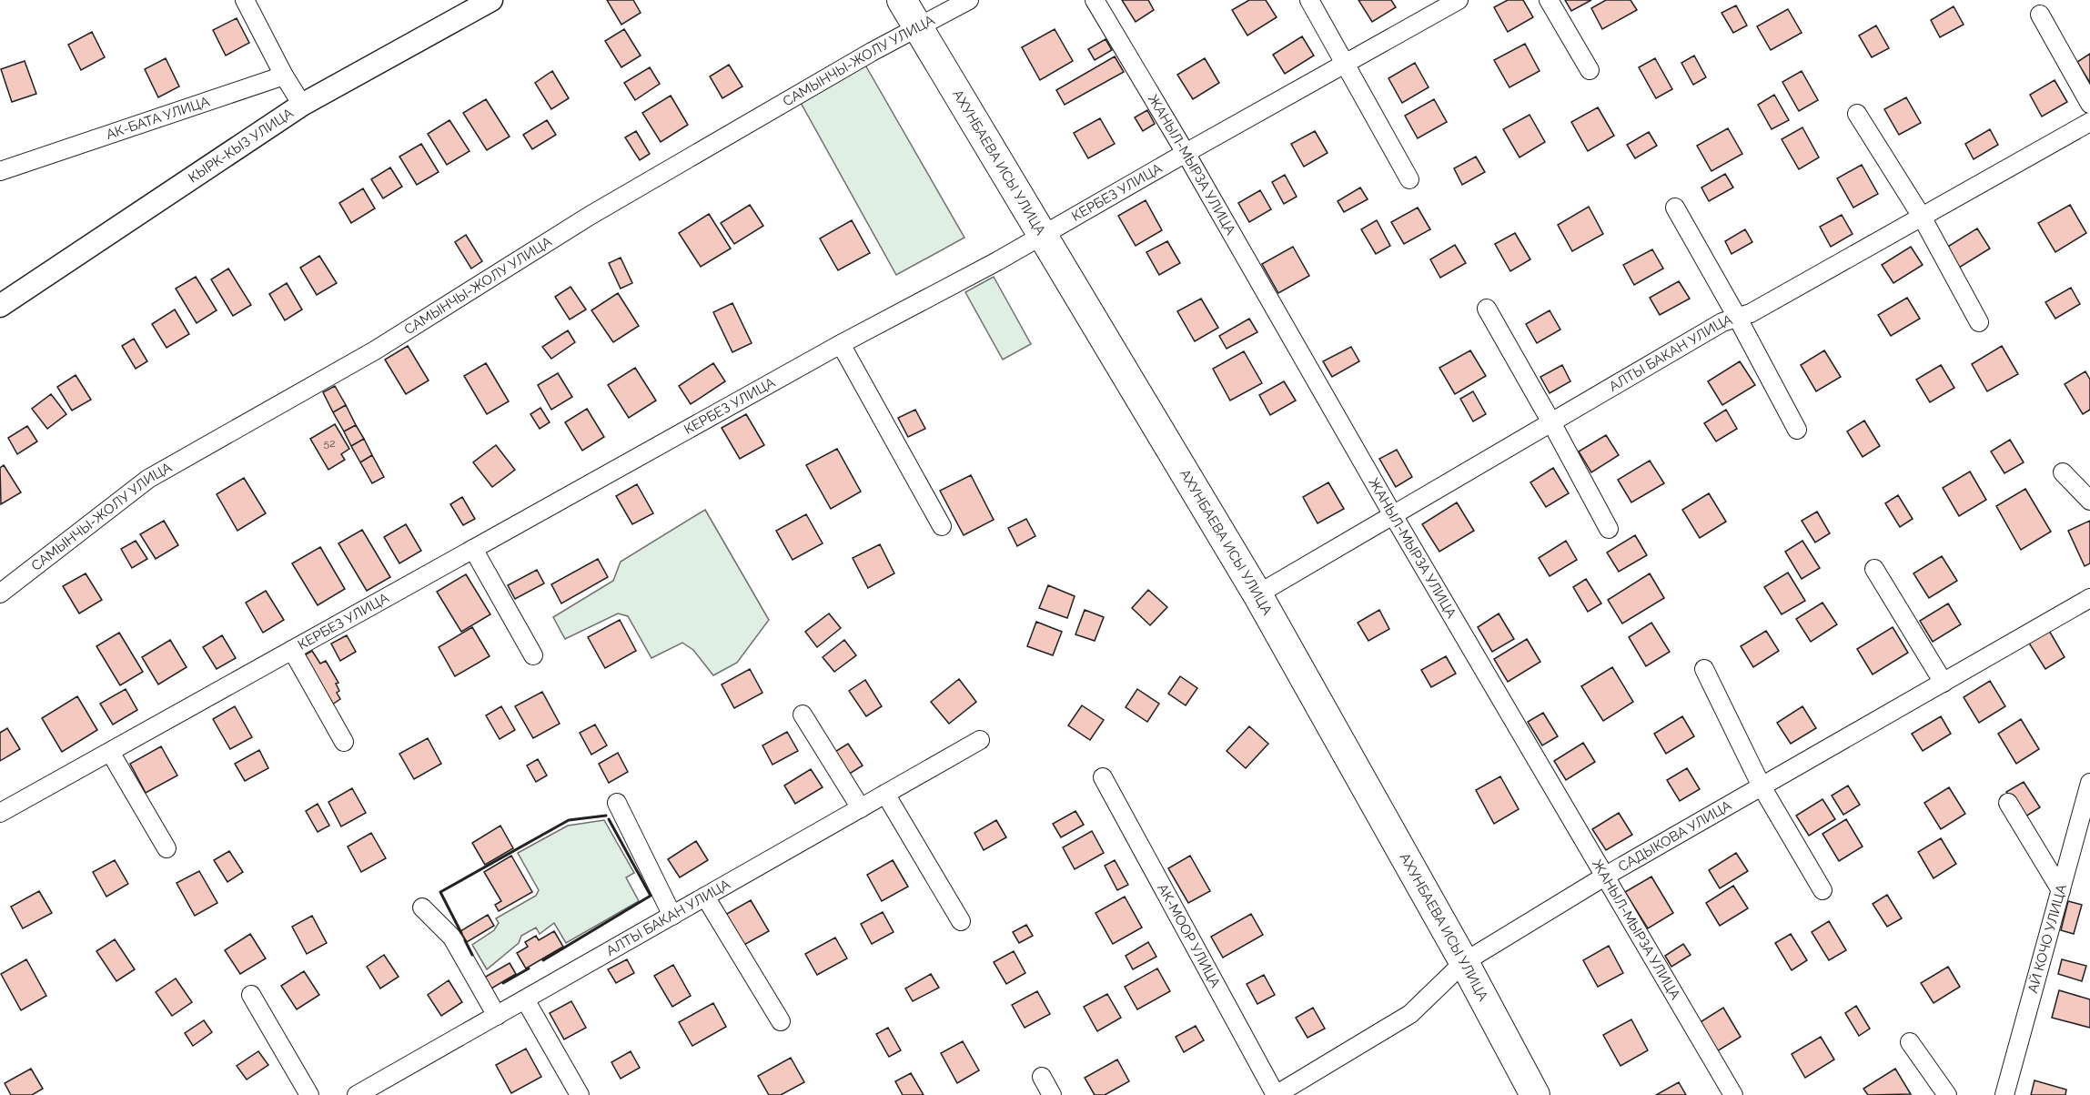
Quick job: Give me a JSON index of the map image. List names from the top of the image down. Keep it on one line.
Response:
{"streets":{"main road":["АХУНБАЕВА ИСЫ УЛИЦА"],"street":["САМЫНЧЫ-ЖОЛУ УЛИЦА","АК-БАТА УЛИЦА","КЫРК-КЫЗ УЛИЦА","ЖАНЫЛ-МЫРЗА УЛИЦА","КЕРБЕЗ УЛИЦА","АЛТЫ БАКАН УЛИЦА","САДЫКОВА УЛИЦА","АК-МООР УЛИЦА","АЙ КОЧО УЛИЦА"]},"crossings":[["САМЫНЧЫ-ЖОЛУ УЛИЦА","АХУНБАЕВА ИСЫ УЛИЦА"],["АХУНБАЕВА ИСЫ УЛИЦА","КЕРБЕЗ УЛИЦА"],["АХУНБАЕВА ИСЫ УЛИЦА","АЛТЫ БАКАН УЛИЦА"],["АХУНБАЕВА ИСЫ УЛИЦА","САДЫКОВА УЛИЦА"],["ЖАНЫЛ-МЫРЗА УЛИЦА","КЕРБЕЗ УЛИЦА"],["ЖАНЫЛ-МЫРЗА УЛИЦА","АЛТЫ БАКАН УЛИЦА"],["ЖАНЫЛ-МЫРЗА УЛИЦА","САДЫКОВА УЛИЦА"],["САДЫКОВА УЛИЦА","АК-МООР УЛИЦА"]],"house_numbers":["52"]}
